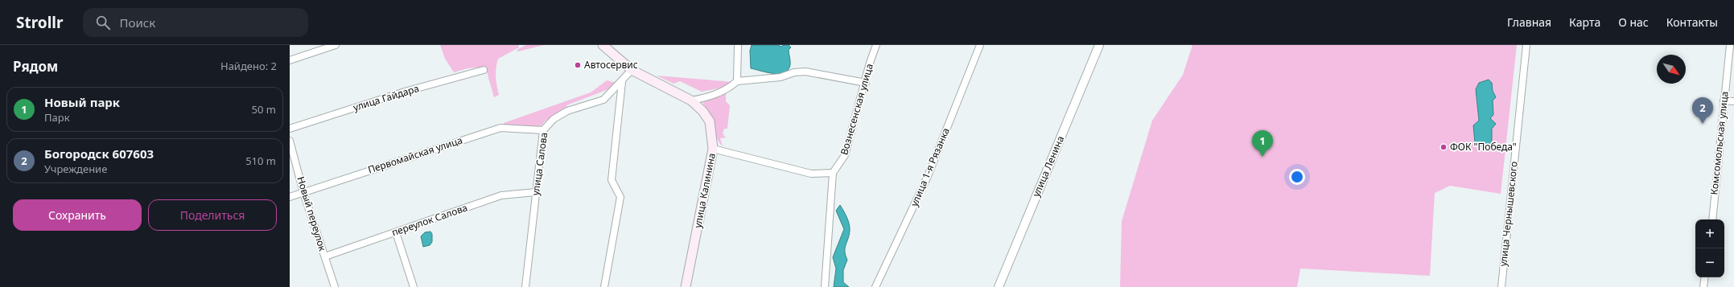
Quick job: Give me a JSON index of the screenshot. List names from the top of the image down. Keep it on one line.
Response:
{"streets":{"main road":["улица Калинина"],"street":["улица Гайдара","Вознесенская улица","Комсомольская улица","Первомайская улица","улица Салова","улица Ленина","улица 1-я Рязанка","Новый переулок","улица Чернышевского","переулок Салова"]},"crossings":[["Первомайская улица","улица Салова"],["Первомайская улица","Новый переулок"],["улица Салова","улица Калинина"],["улица Салова","переулок Салова"],["Новый переулок","переулок Салова"]],"places":["Автосервис","ФОК \"Победа\""],"north":"bottom right","page":{"header":"Strollr","search":"Поиск","nav":["Главная","Карта","О нас","Контакты"],"heading":["Рядом","Найдено: 2"],"list":[{"mark":"1","name":"Новый парк","note":"Парк","value":"50 m"},{"mark":"2","name":"Богородск 607603","note":"Учреждение","value":"510 m"}],"pins":["2","1"],"buttons":["Сохранить","Поделиться"],"map_buttons":["+","−"]}}
